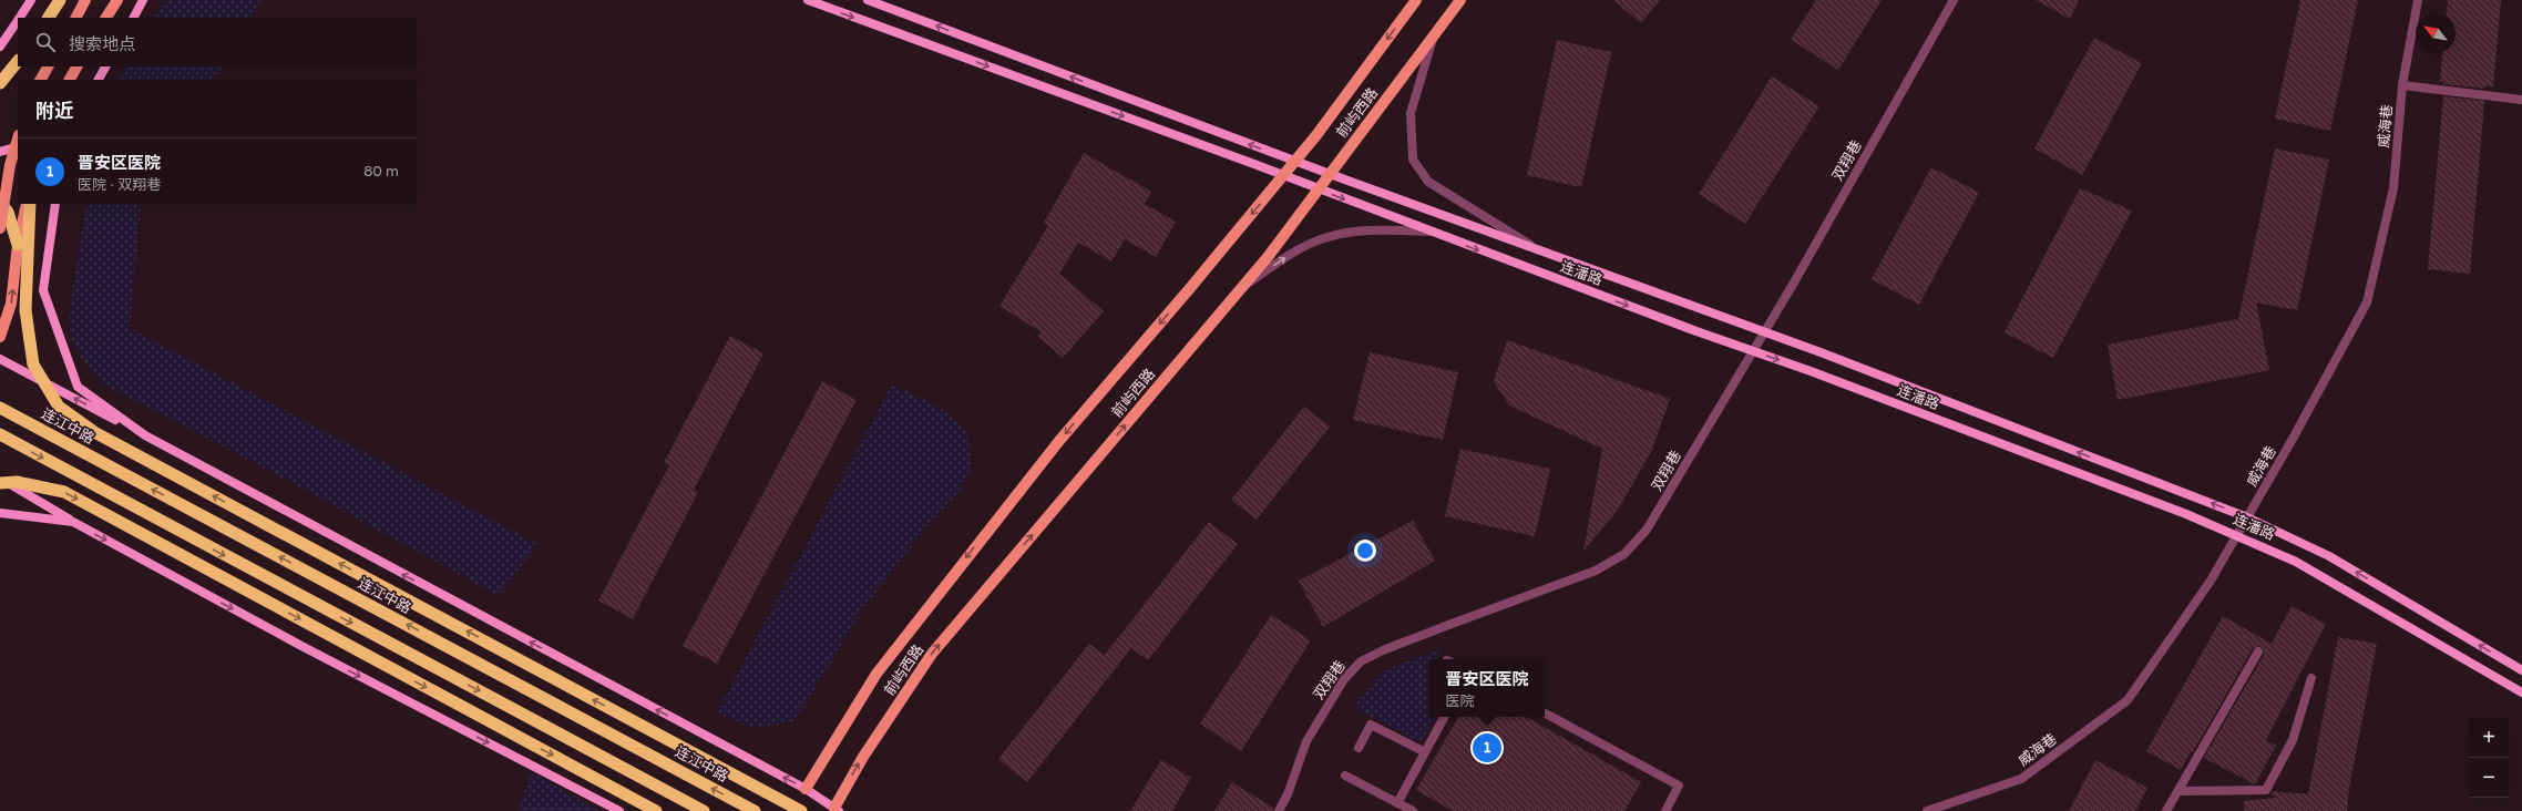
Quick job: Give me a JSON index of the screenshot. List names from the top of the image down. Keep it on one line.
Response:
{"streets":{"highway":["连江中路"],"main road":["前屿西路","连潘路"],"street":["威海巷","双翔巷"]},"crossings":[["前屿西路","连潘路"],["威海巷","连潘路"],["双翔巷","连潘路"]],"north":"top left","page":{"search":"搜索地点","heading":"附近","list":[{"mark":"1","name":"晋安区医院","note":"医院 · 双翔巷","value":"80 m"}],"popup":["晋安区医院","医院"],"map_buttons":["+","−"],"pins":"1"}}
